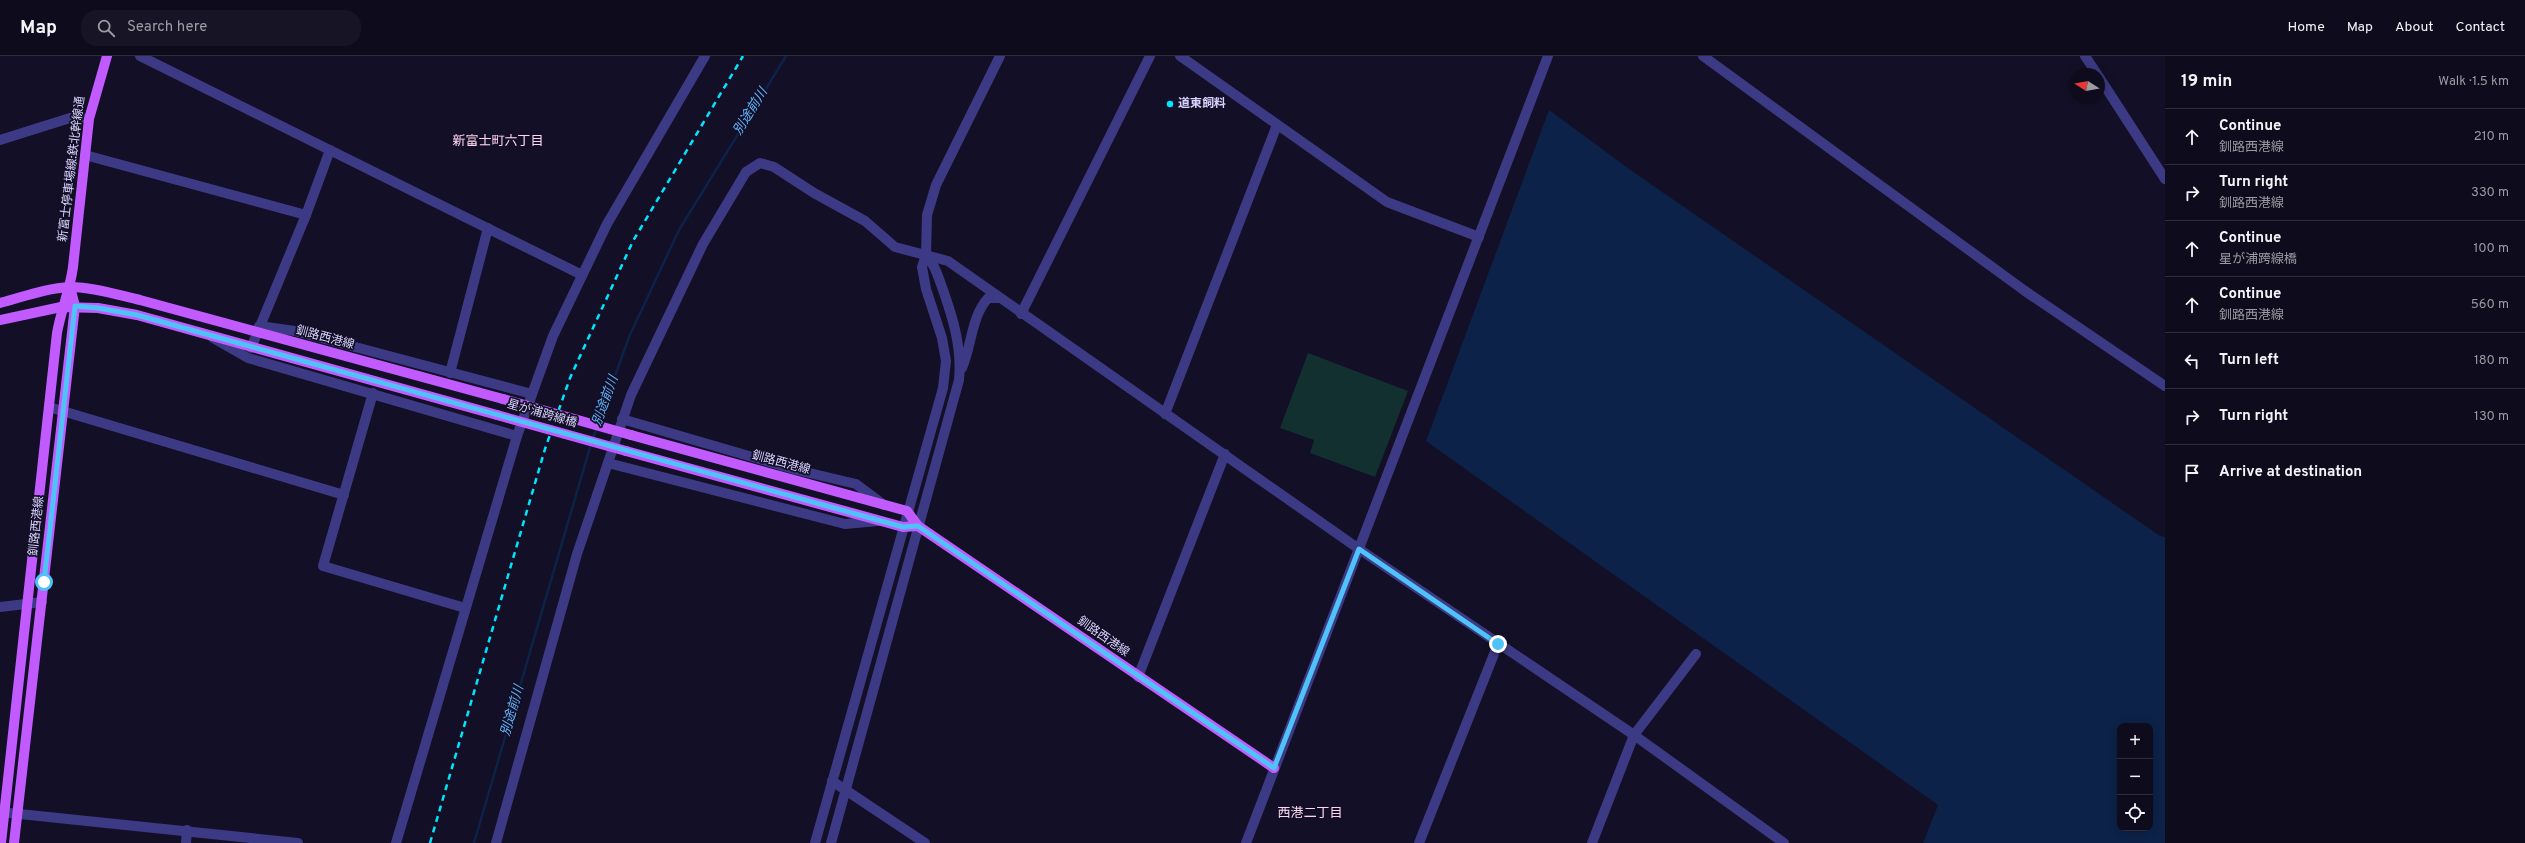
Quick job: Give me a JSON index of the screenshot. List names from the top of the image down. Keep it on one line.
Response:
{"streets":{"main road":["新富士停車場線:鉄北幹線通","釧路西港線","星が浦跨線橋"]},"crossings":[["新富士停車場線:鉄北幹線通","釧路西港線"],["釧路西港線","星が浦跨線橋"]],"districts":["新富士町六丁目","西港二丁目"],"water":["別途前川"],"places":["道東飼料"],"north":"left","page":{"header":"Map","search":"Search here","nav":["Home","Map","About","Contact"],"heading":["19 min","Walk · 1.5 km"],"list":[["Continue","釧路西港線","210 m"],["Turn right","釧路西港線","330 m"],["Continue","星が浦跨線橋","100 m"],["Continue","釧路西港線","560 m"],["Turn left","180 m"],["Turn right","130 m"],"Arrive at destination"],"map_buttons":["+","−"]}}
